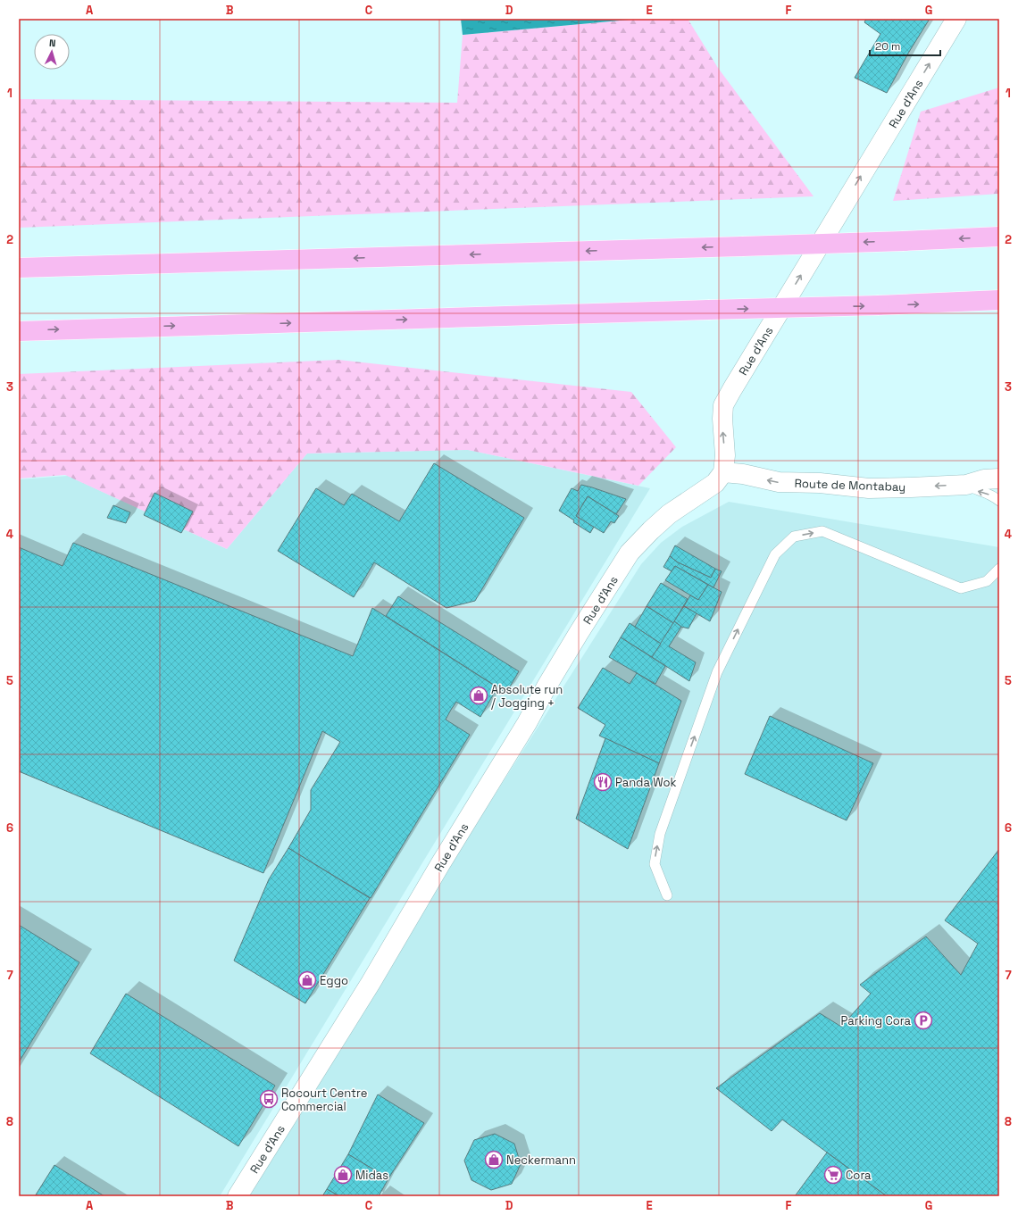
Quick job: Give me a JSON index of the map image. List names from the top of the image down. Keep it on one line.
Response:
{"streets":{"main road":["Rue d'Ans","Route de Montabay"]},"crossings":[["Rue d'Ans","Route de Montabay"]],"one_way":["Rue d'Ans","Route de Montabay"],"places":{"shop":["Absolute run / Jogging +","Eggo","Neckermann","Midas"],"restaurant":["Panda Wok"],"parking":["Parking Cora"],"bus stop":["Rocourt Centre Commercial"],"supermarket":["Cora"]},"scale_bar":"20 m","north":"top","grid":{"columns":["A","B","C","D","E","F","G"],"rows":["1","2","3","4","5","6","7","8"]}}
